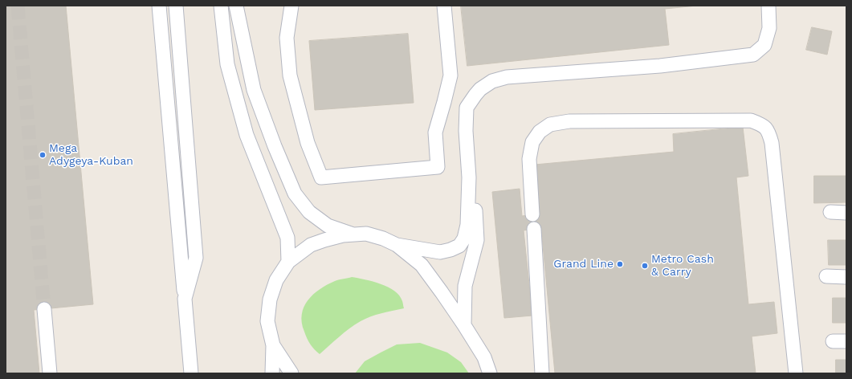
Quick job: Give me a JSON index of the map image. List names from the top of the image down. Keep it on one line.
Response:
{"places":["Mega Adygeya-Kuban","Grand Line","Metro Cash & Carry"]}
